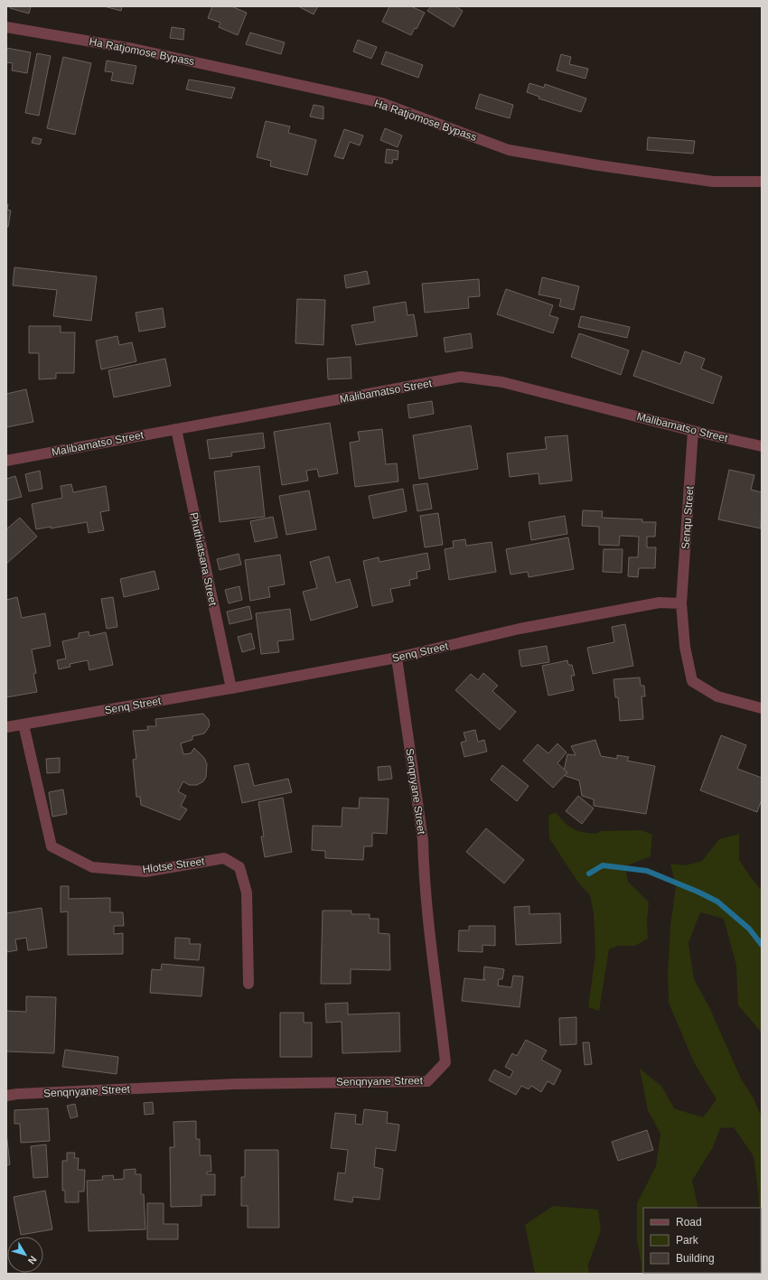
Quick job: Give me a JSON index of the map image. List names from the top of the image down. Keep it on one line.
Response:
{"streets":{"street":["Ha Ratjomose Bypass","Malibamatso Street","Senqu Street","Phuthiatsana Street","Senq Street","Senqnyane Street","Hlotse Street"]},"crossings":[["Malibamatso Street","Senqu Street"],["Malibamatso Street","Phuthiatsana Street"],["Senqu Street","Senq Street"],["Phuthiatsana Street","Senq Street"],["Senq Street","Senqnyane Street"],["Senq Street","Hlotse Street"]],"legend":["Road","Park","Building"],"north":"bottom right"}
